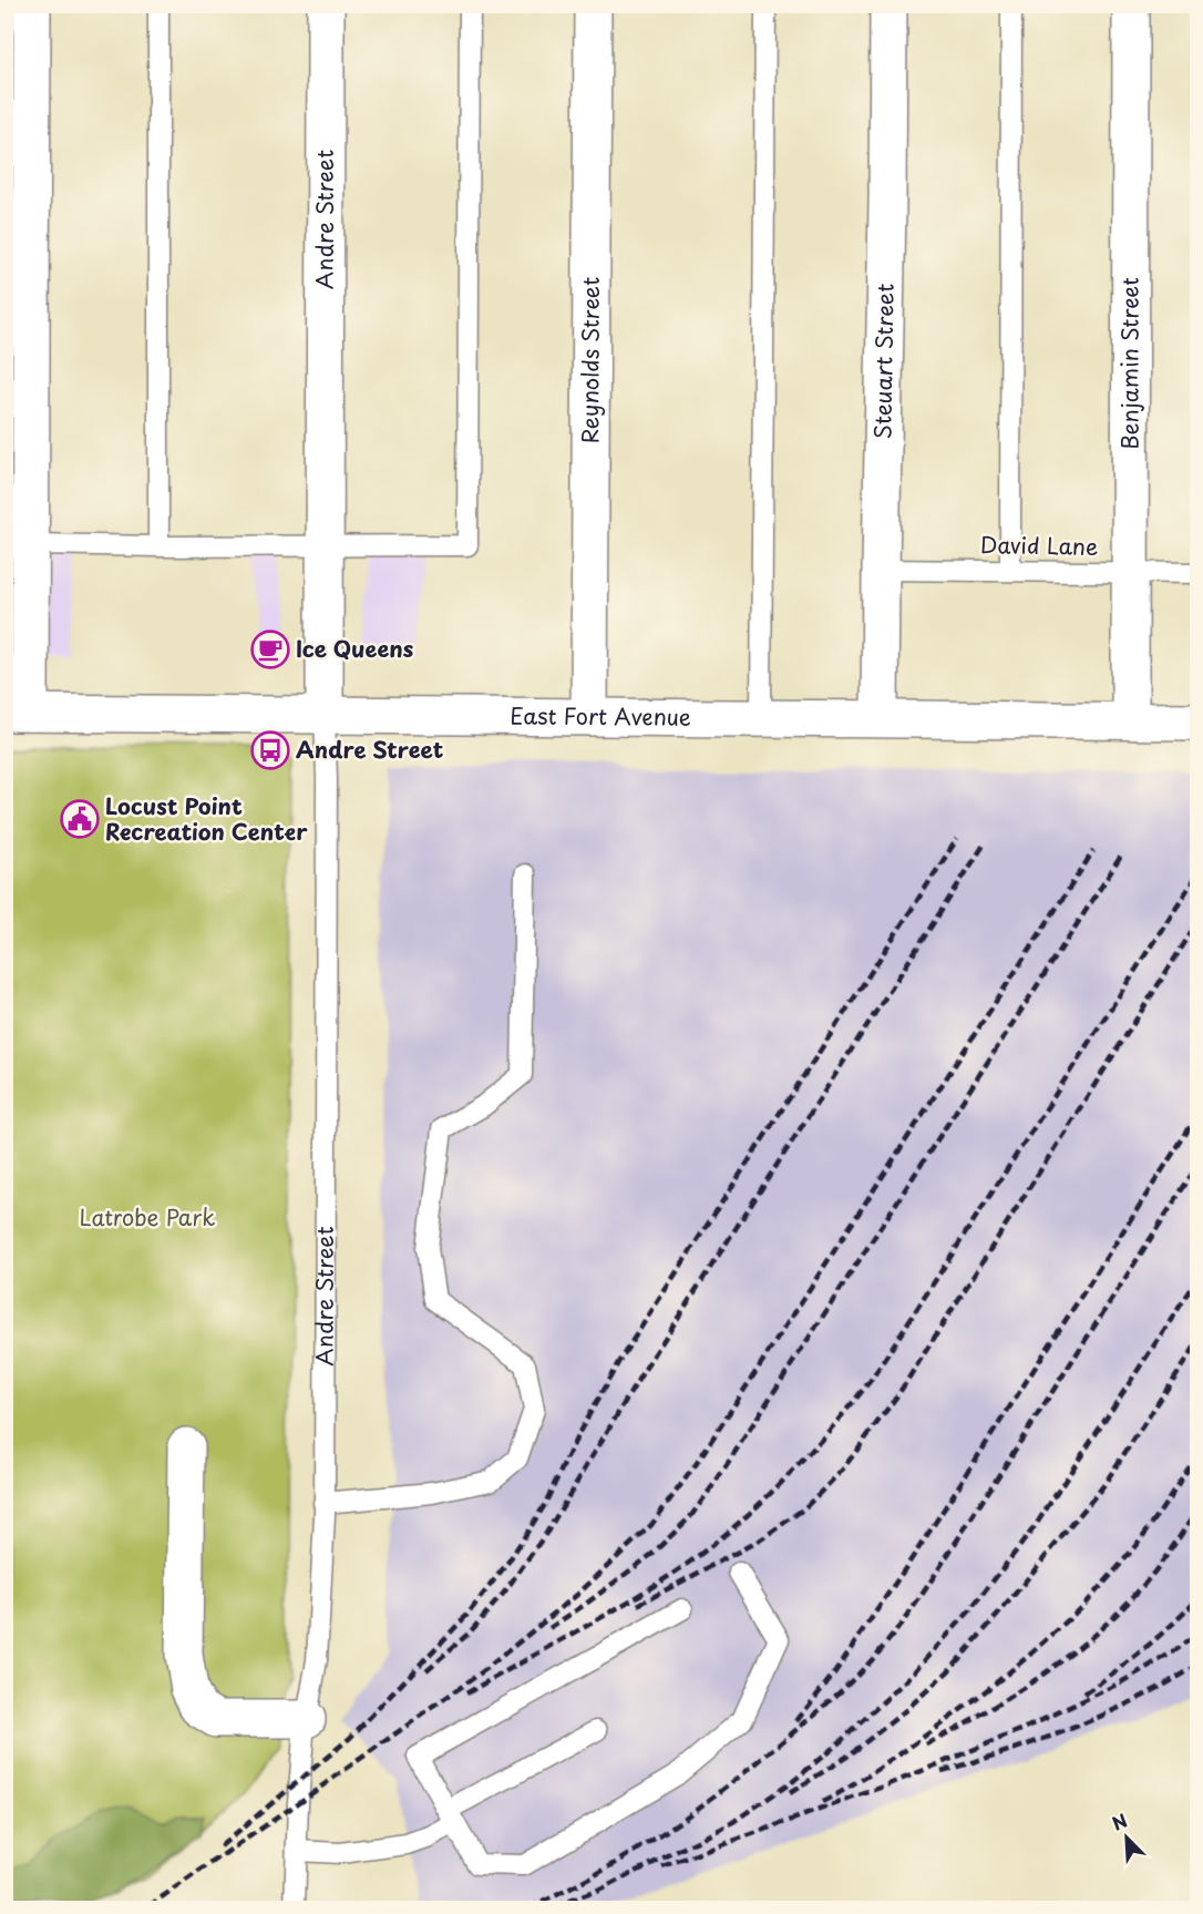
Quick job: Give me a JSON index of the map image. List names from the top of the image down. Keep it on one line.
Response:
{"streets":{"street":["Andre Street","Reynolds Street","Steuart Street","Benjamin Street","East Fort Avenue"],"lane":["David Lane"]},"crossings":[["Andre Street","East Fort Avenue"],["Reynolds Street","East Fort Avenue"],["Steuart Street","David Lane"],["Steuart Street","East Fort Avenue"],["Benjamin Street","David Lane"],["Benjamin Street","East Fort Avenue"]],"parks":["Latrobe Park"],"places":{"cafe":["Ice Queens"],"bus stop":["Andre Street"],"public building":["Locust Point Recreation Center"]},"north":"top left"}
